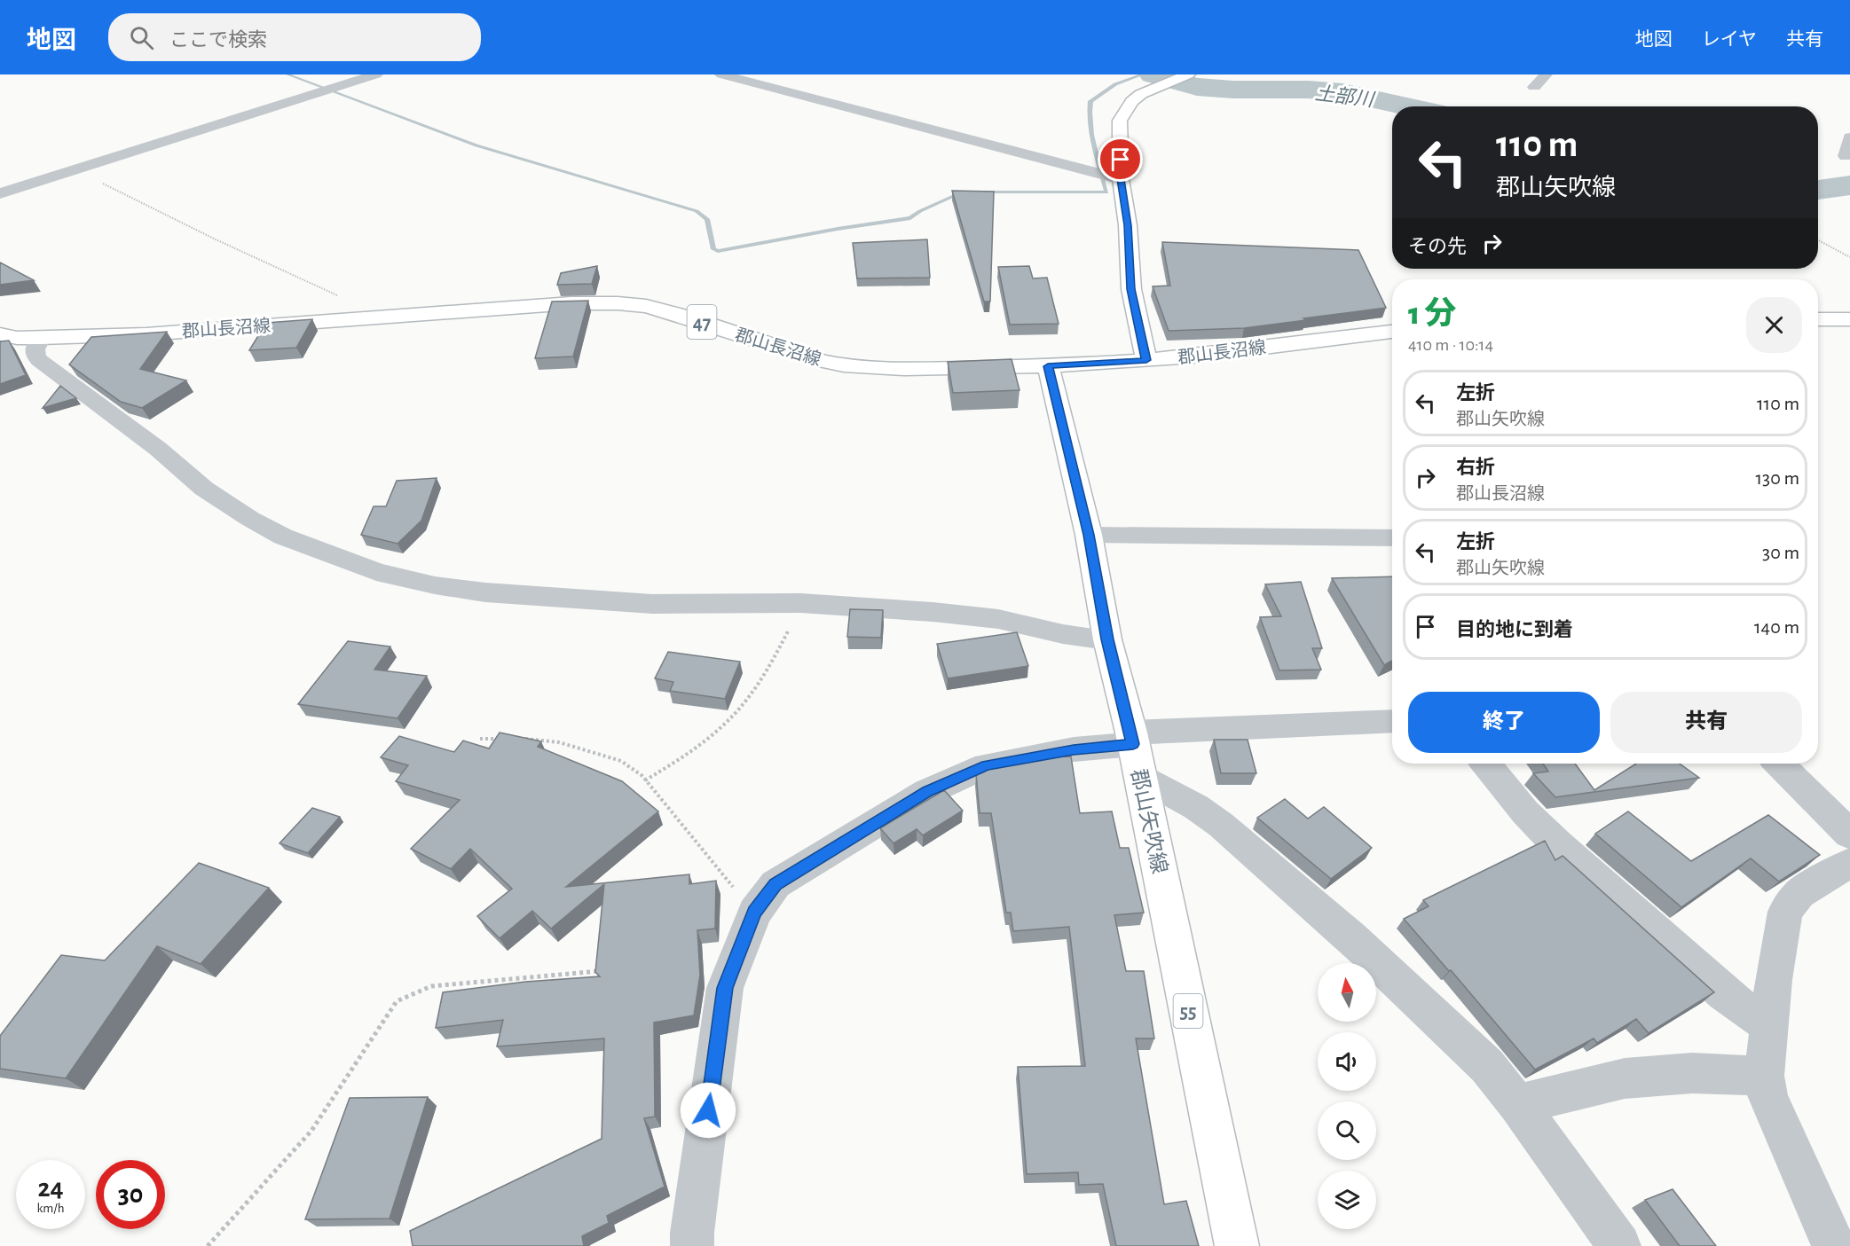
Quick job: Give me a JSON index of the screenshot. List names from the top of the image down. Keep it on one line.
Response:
{"streets":{"main road":["47","郡山長沼線","郡山矢吹線","55"]},"crossings":[["郡山長沼線","郡山矢吹線"]],"water":["土部川"],"north":"top","page":{"header":"地図","search":"ここで検索","nav":["地図","レイヤ","共有"],"turn":["110 m","郡山矢吹線"],"then":"その先","heading":["1 分","410 m · 10:14"],"list":[{"name":"左折","note":"郡山矢吹線","value":"110 m"},{"name":"右折","note":"郡山長沼線","value":"130 m"},{"name":"左折","note":"郡山矢吹線","value":"30 m"},{"name":"目的地に到着","value":"140 m"}],"buttons":["終了","共有"],"speed":"24 km/h","limit":"30"}}
